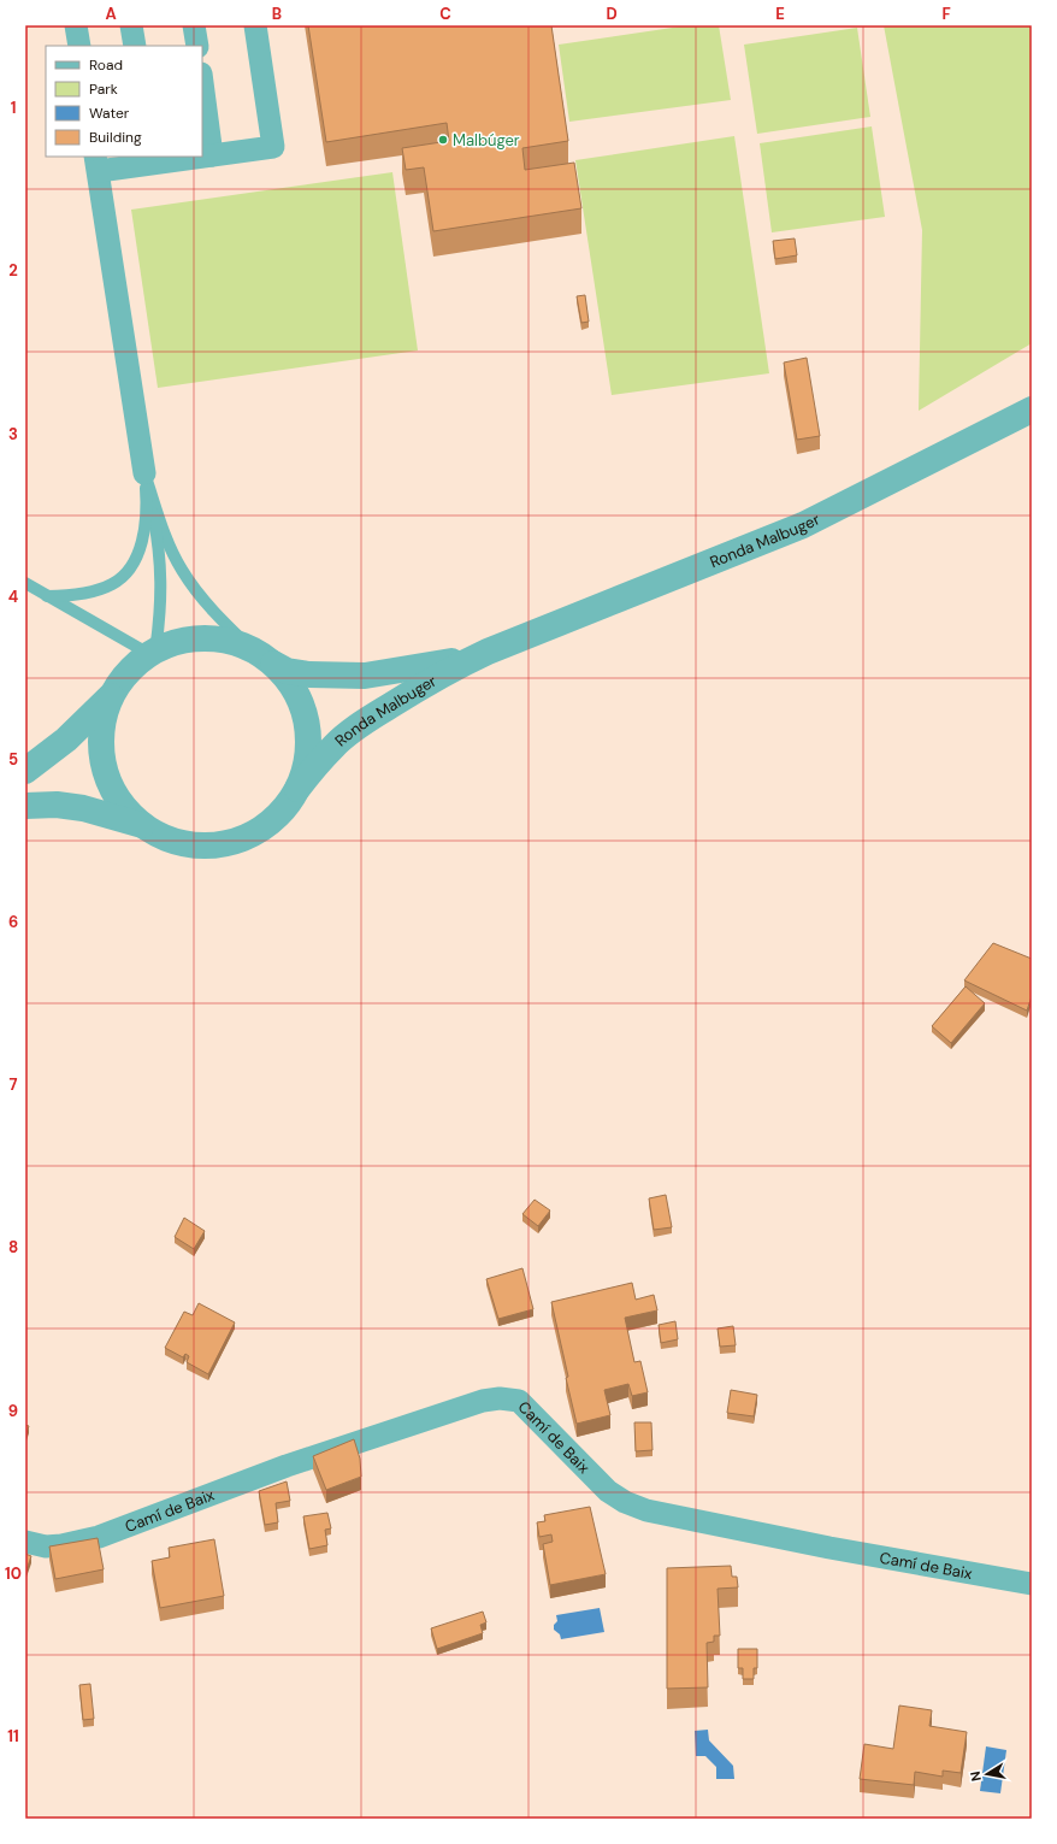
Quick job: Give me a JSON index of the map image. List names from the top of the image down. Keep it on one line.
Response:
{"streets":{"street":["Ronda Malbuger","Camí de Baix"]},"places":["Malbúger"],"legend":["Road","Park","Water","Building"],"north":"left","grid":{"columns":["A","B","C","D","E","F"],"rows":["1","2","3","4","5","6","7","8","9","10","11"]}}
